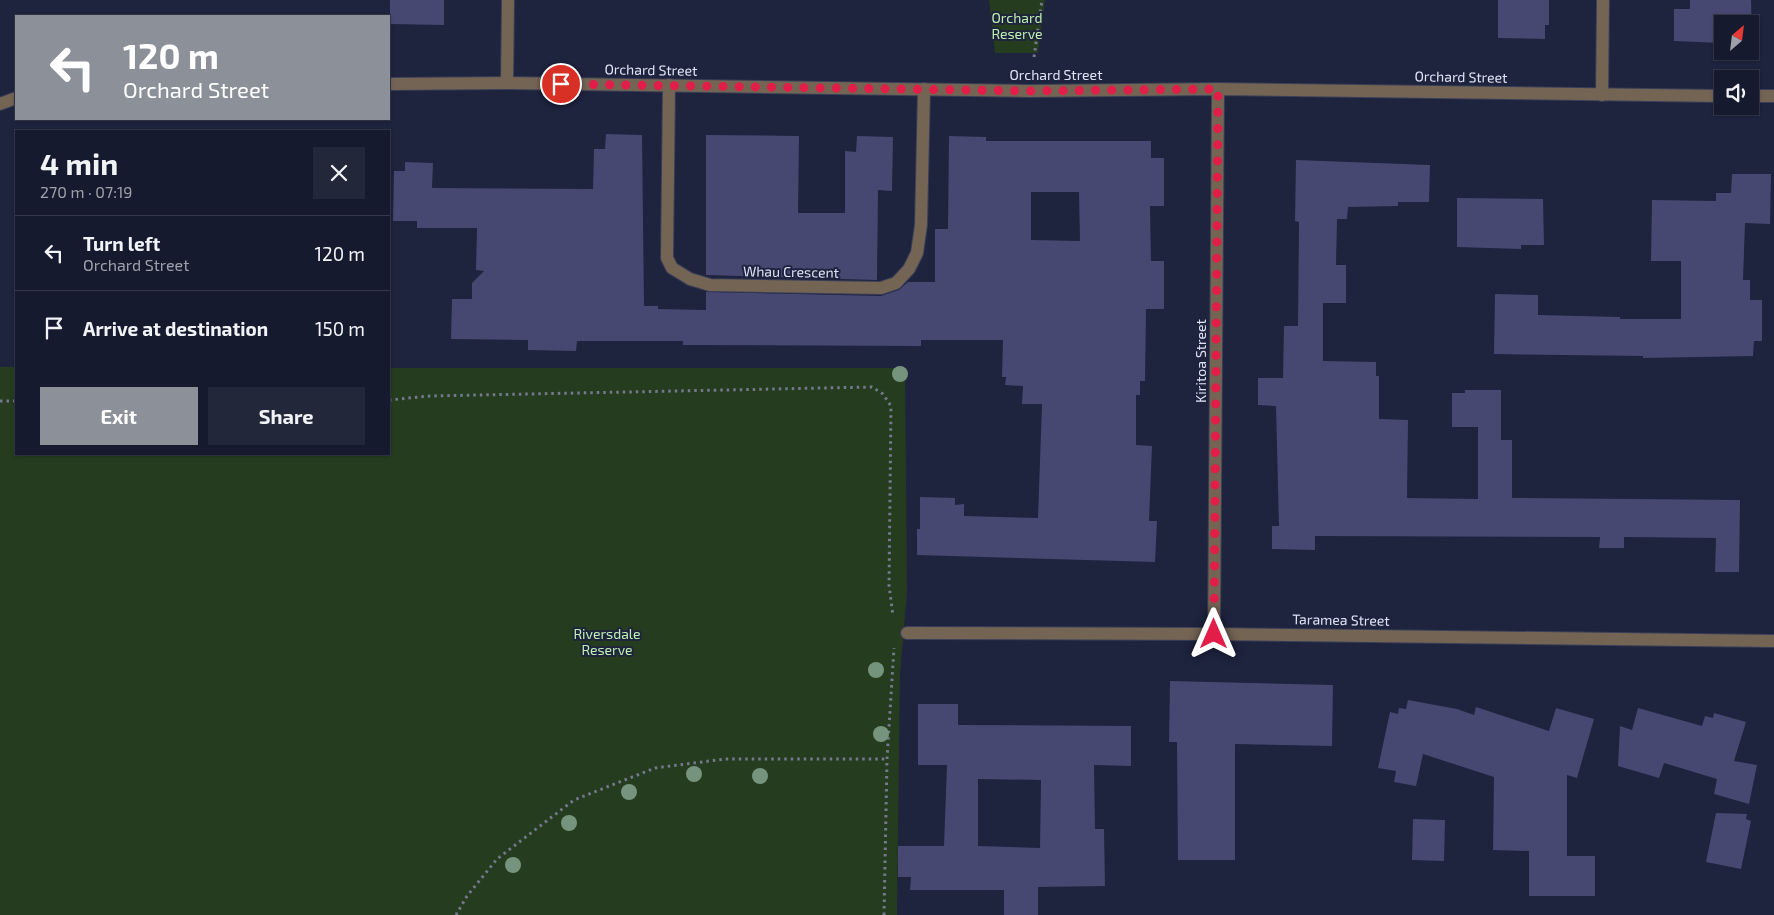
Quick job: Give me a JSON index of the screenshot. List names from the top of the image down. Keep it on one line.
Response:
{"streets":{"street":["Orchard Street","Whau Crescent","Kiritoa Street","Taramea Street"]},"crossings":[["Orchard Street","Whau Crescent"],["Orchard Street","Kiritoa Street"],["Kiritoa Street","Taramea Street"]],"parks":["Orchard Reserve","Riversdale Reserve"],"north":"top right","page":{"turn":["120 m","Orchard Street"],"heading":["4 min","270 m · 07:19"],"list":[{"name":"Turn left","note":"Orchard Street","value":"120 m"},{"name":"Arrive at destination","value":"150 m"}],"buttons":["Exit","Share"]}}
